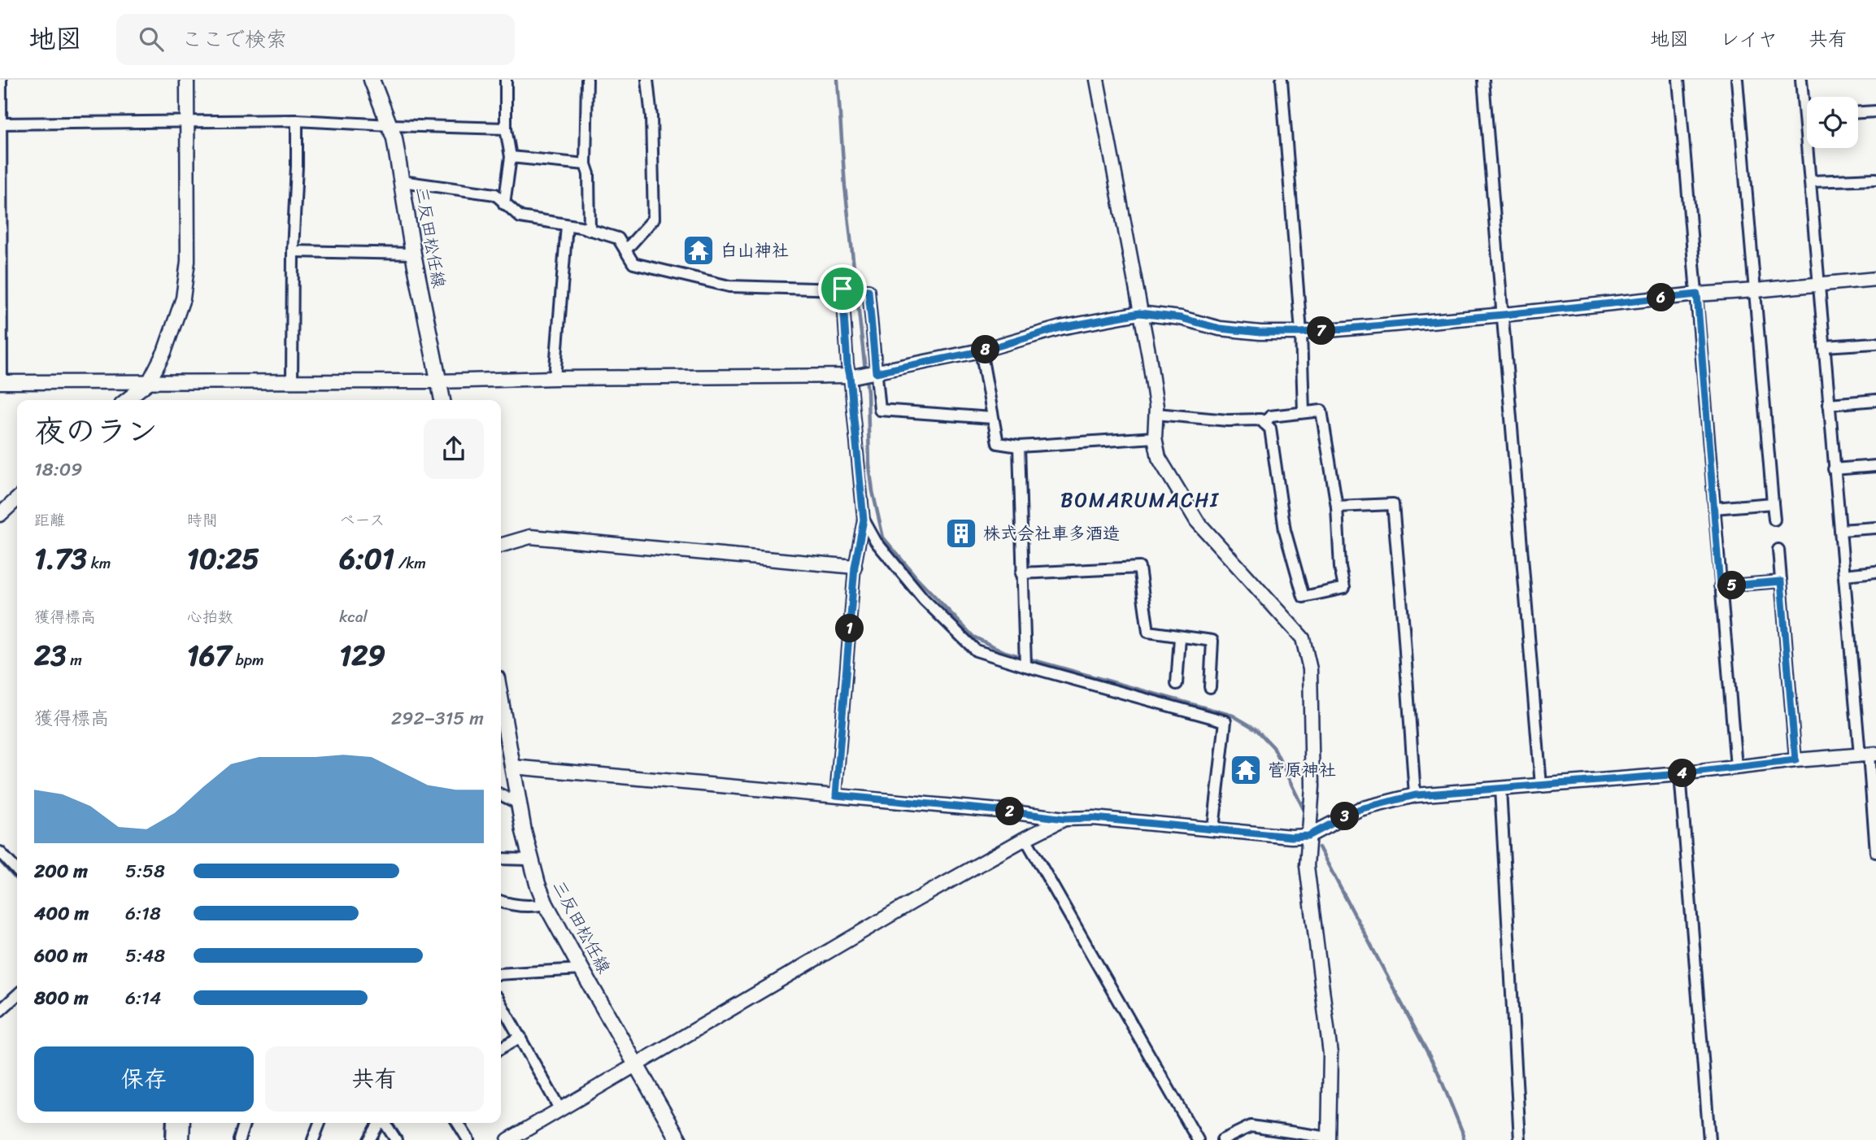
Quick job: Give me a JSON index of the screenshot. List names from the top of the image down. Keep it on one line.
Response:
{"streets":{"main road":["三反田松任線"]},"districts":["BOMARUMACHI"],"places":{"temple":["白山神社","菅原神社"],"building":["株式会社車多酒造"]},"page":{"header":"地図","search":"ここで検索","nav":["地図","レイヤ","共有"],"pins":["6","7","8","5","1","4","2","3"],"heading":["夜のラン","18:09"],"stats":[["距離","1.73 km"],["時間","10:25"],["ペース","6:01 /km"],["獲得標高","23 m"],["心拍数","167 bpm"],["kcal","129"]],"chart":["獲得標高","292–315 m"],"list":[{"name":"200 m","note":"5:58"},{"name":"400 m","note":"6:18"},{"name":"600 m","note":"5:48"},{"name":"800 m","note":"6:14"}],"buttons":["保存","共有"]}}
